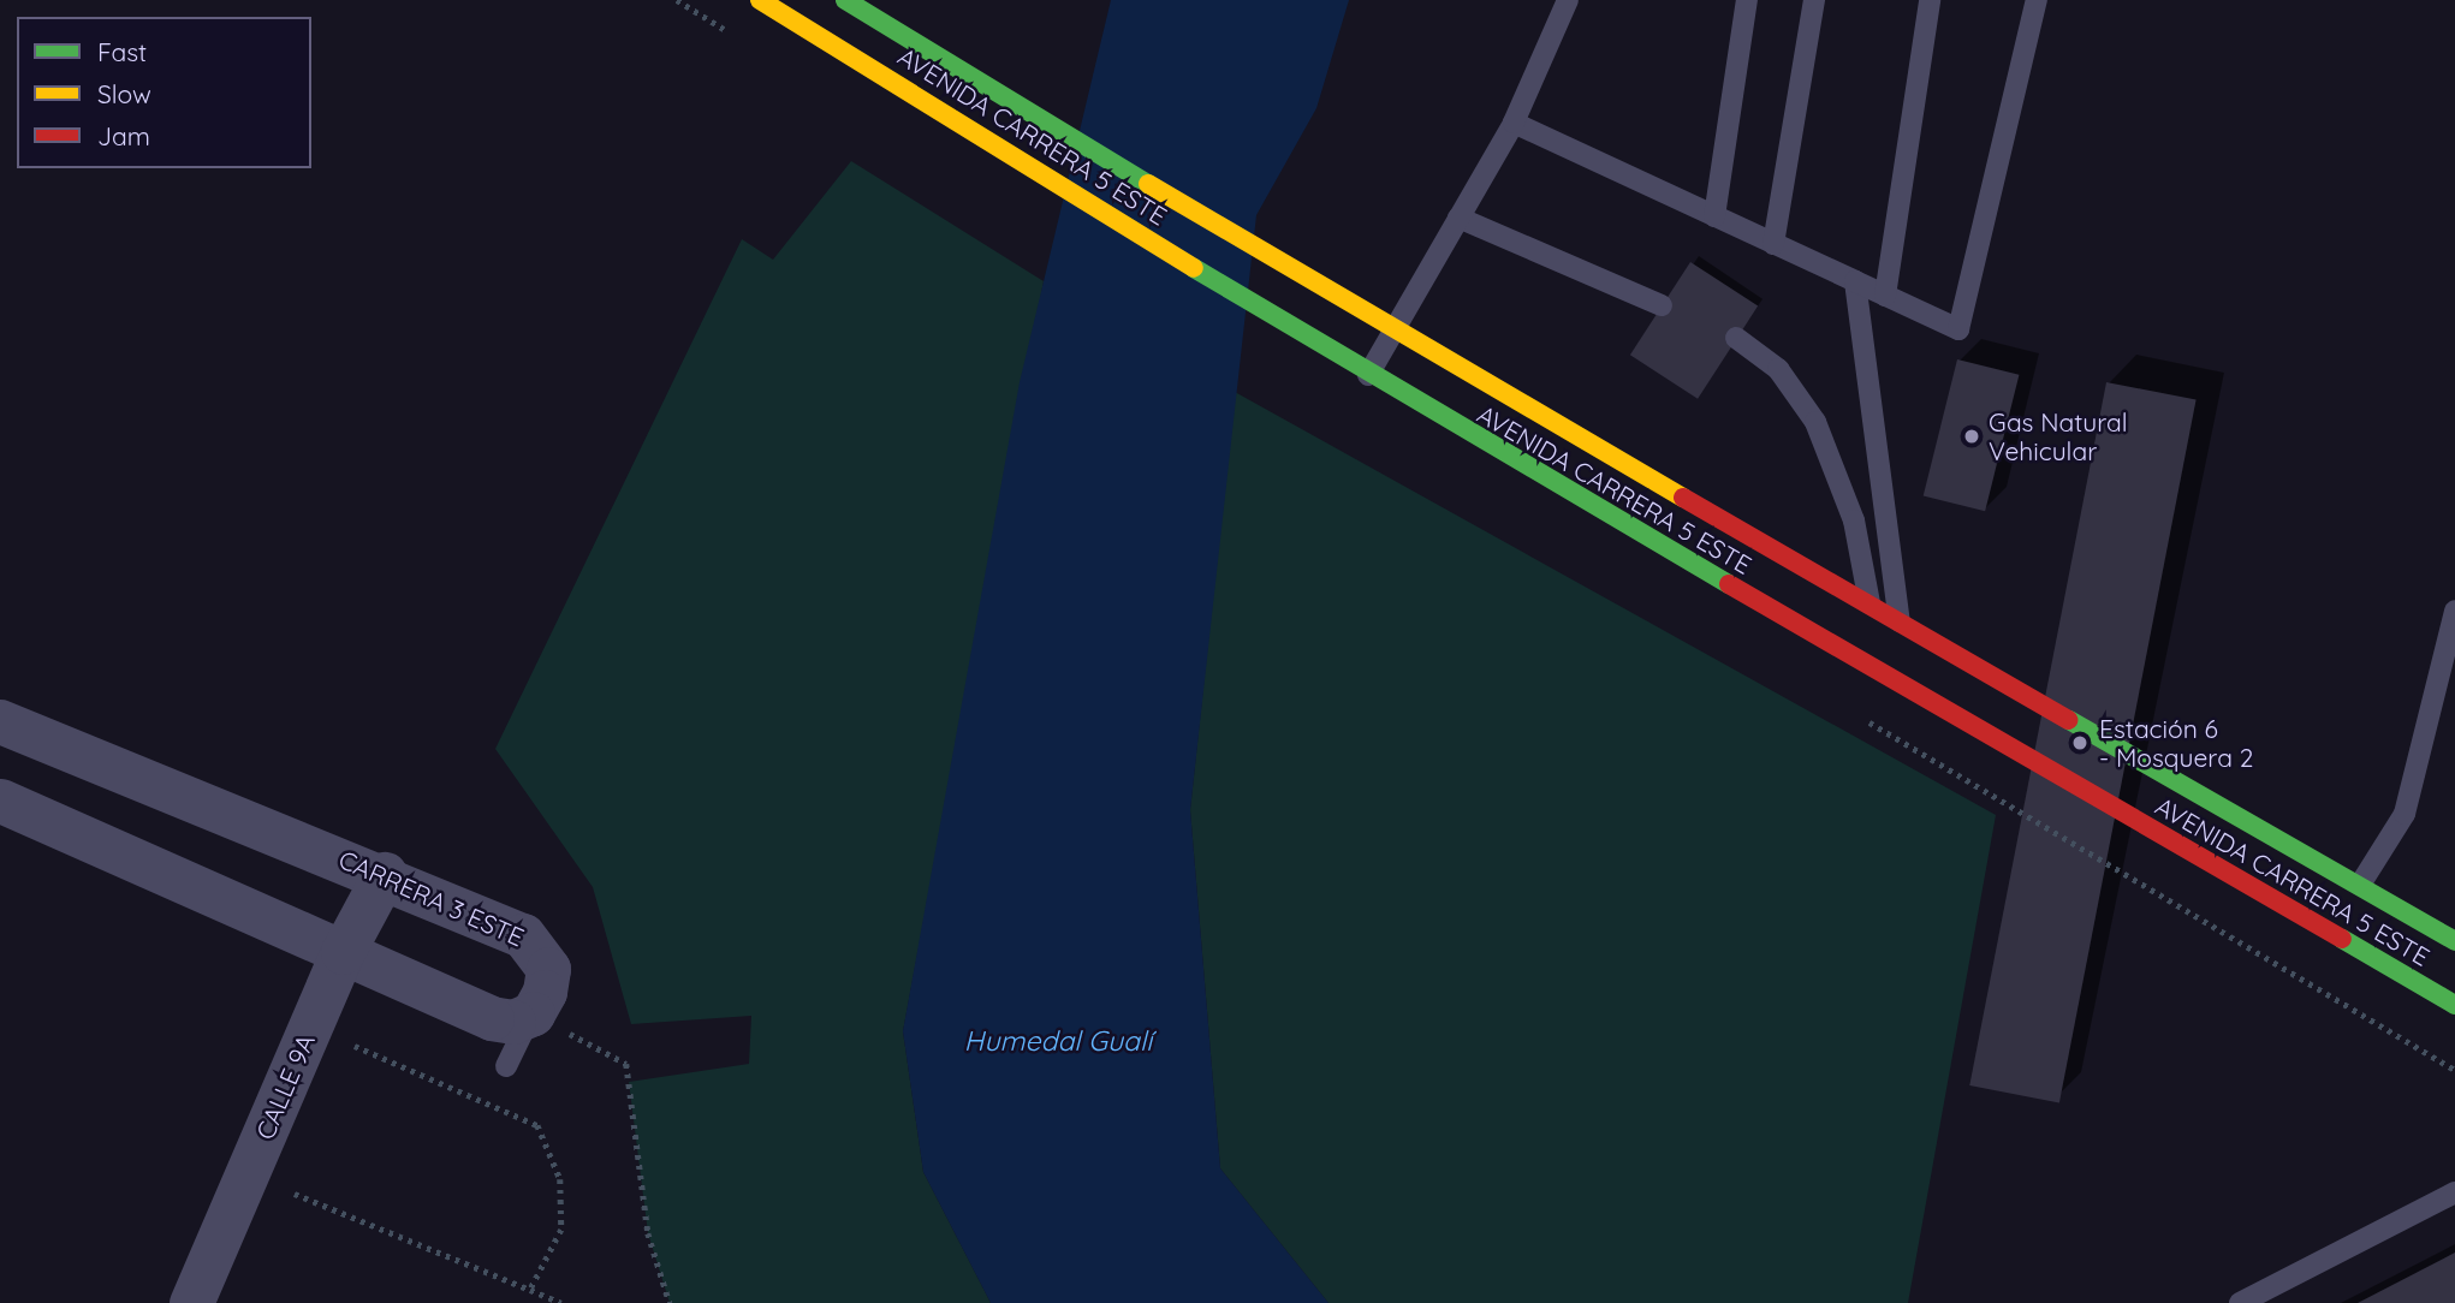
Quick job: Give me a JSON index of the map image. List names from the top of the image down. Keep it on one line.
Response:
{"streets":{"main road":["AVENIDA CARRERA 5 ESTE"],"street":["CARRERA 3 ESTE","CALLE 9A"]},"crossings":[["CARRERA 3 ESTE","CALLE 9A"]],"water":["Humedal Gualí"],"places":["Gas Natural Vehicular","Estación 6 - Mosquera 2"],"legend":["Fast","Slow","Jam"]}
